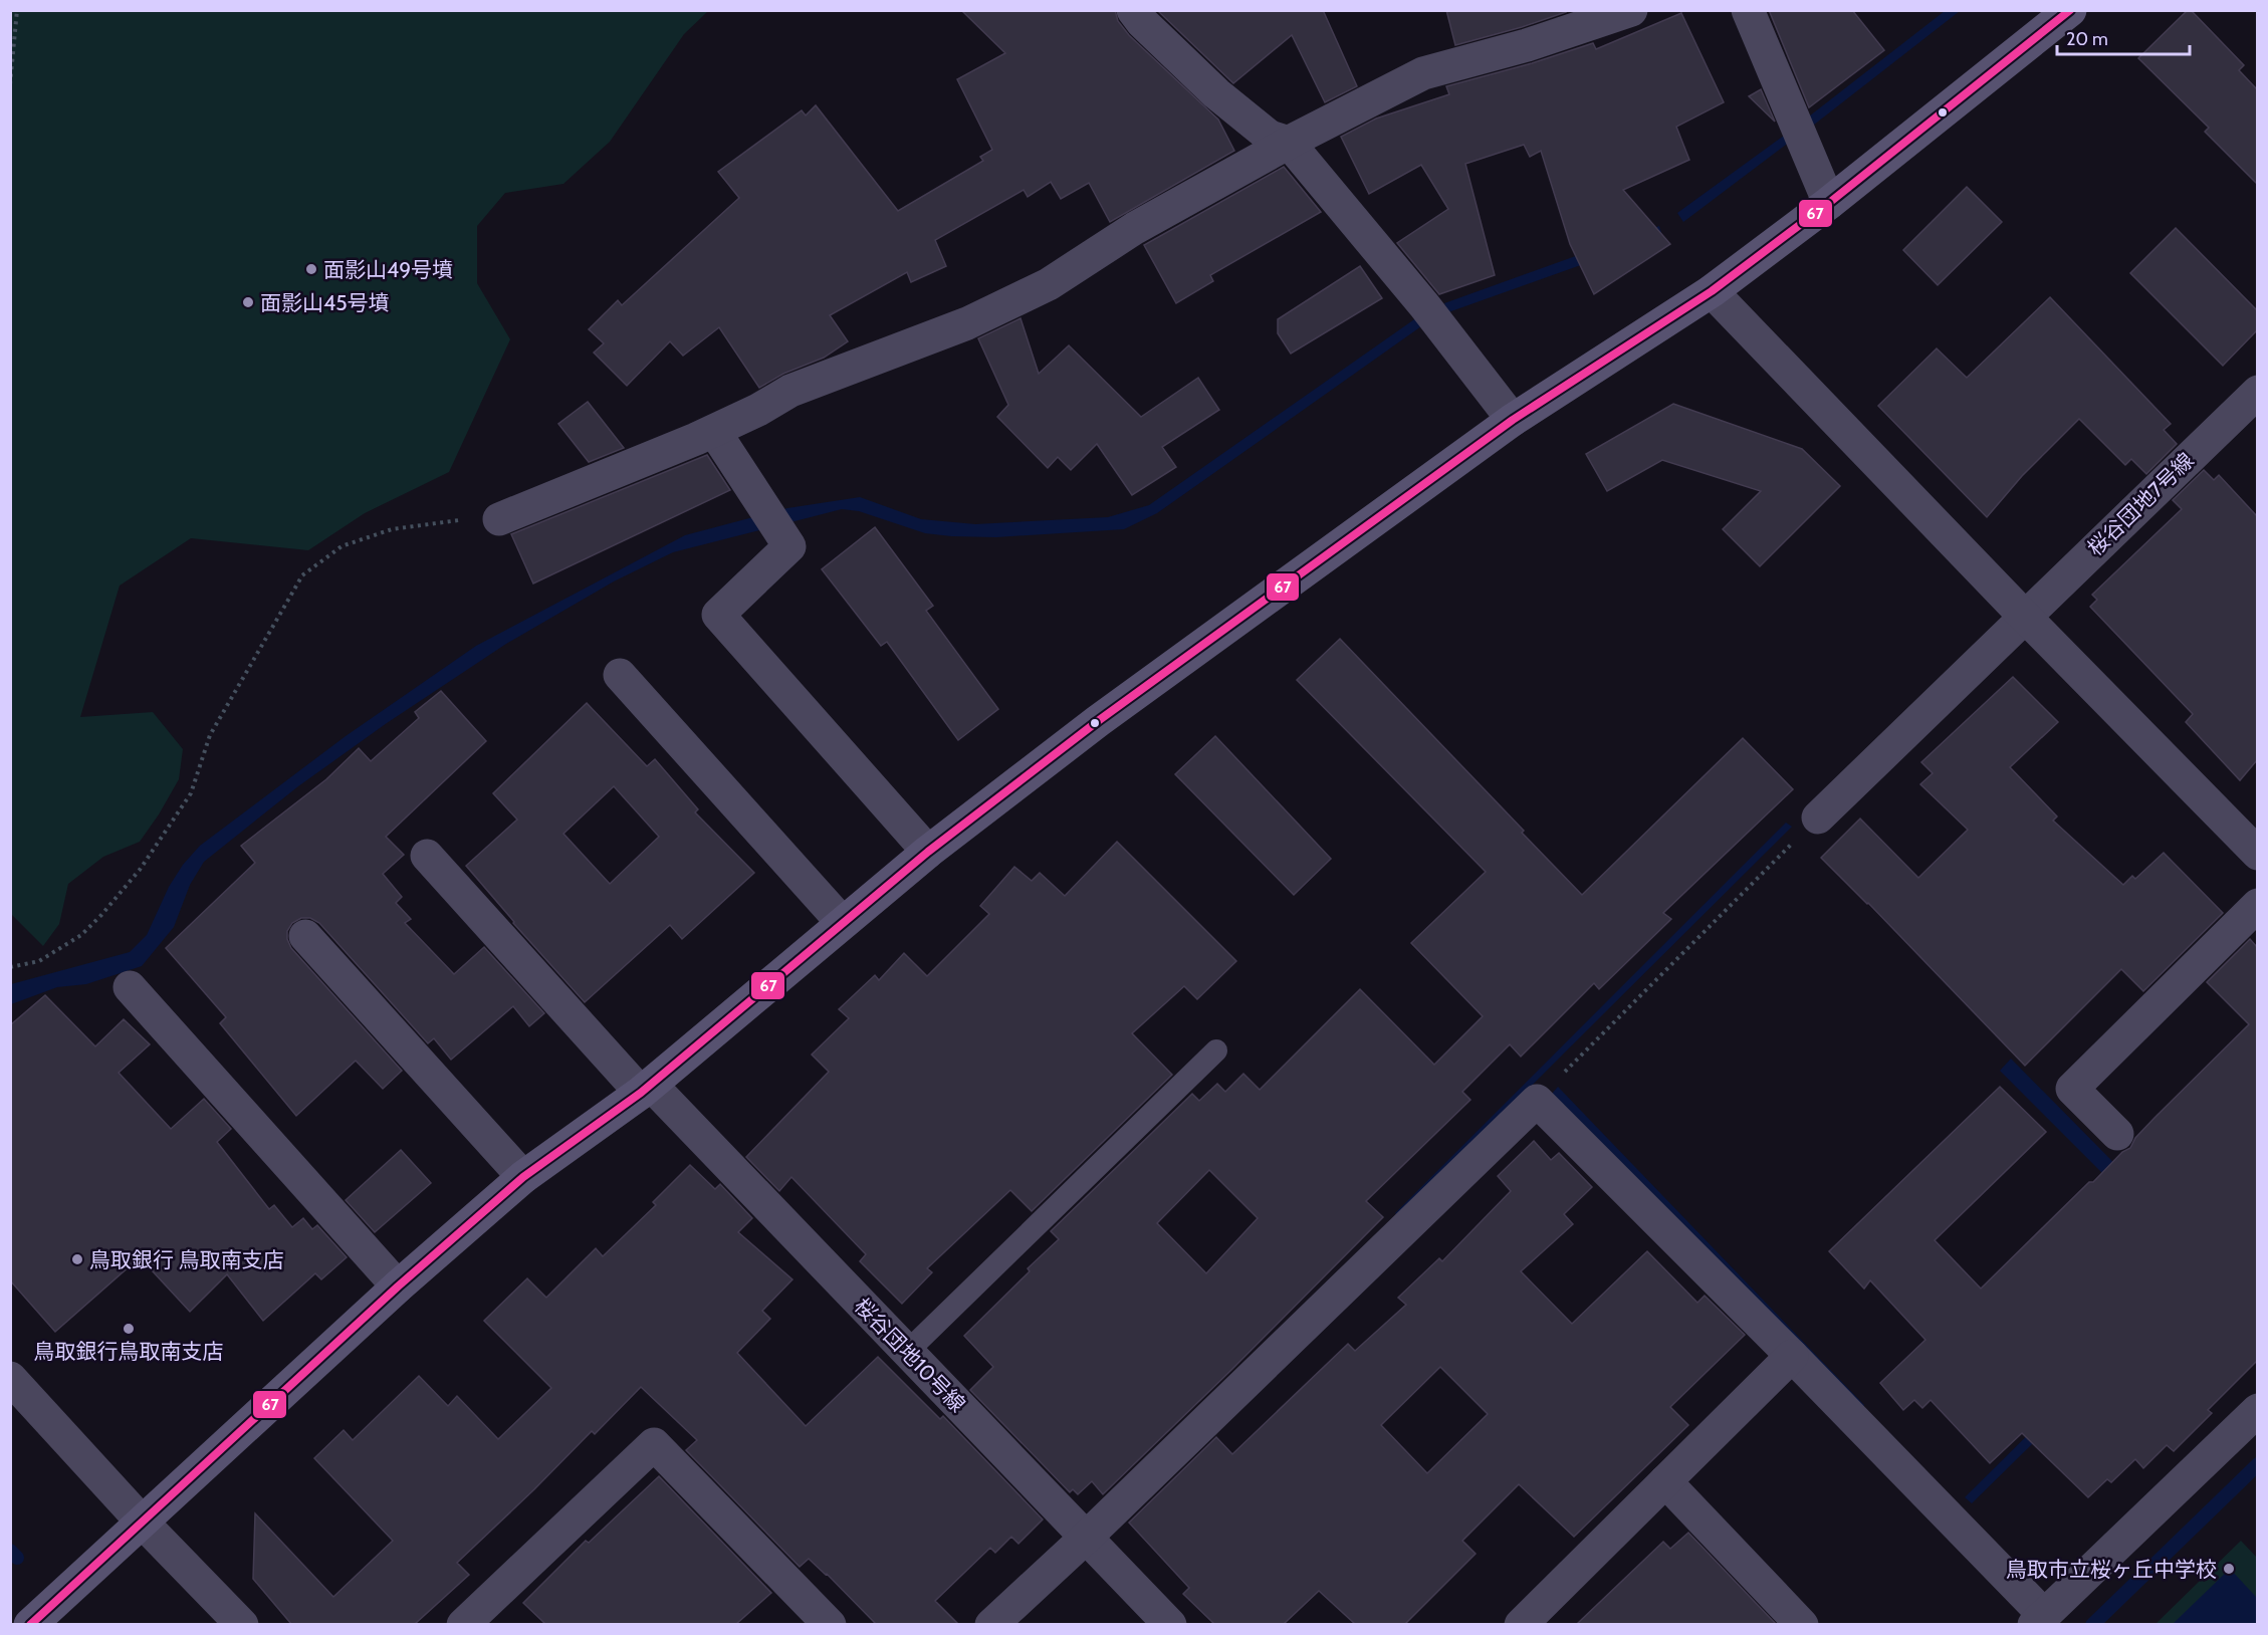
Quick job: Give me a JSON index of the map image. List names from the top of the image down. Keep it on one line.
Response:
{"streets":{"street":["桜谷団地7号線","桜谷団地10号線"]},"places":["面影山49号墳","面影山45号墳","鳥取銀行 鳥取南支店","鳥取銀行鳥取南支店","鳥取市立桜ヶ丘中学校"],"lines":["transit line 67"],"scale_bar":"20 m"}
